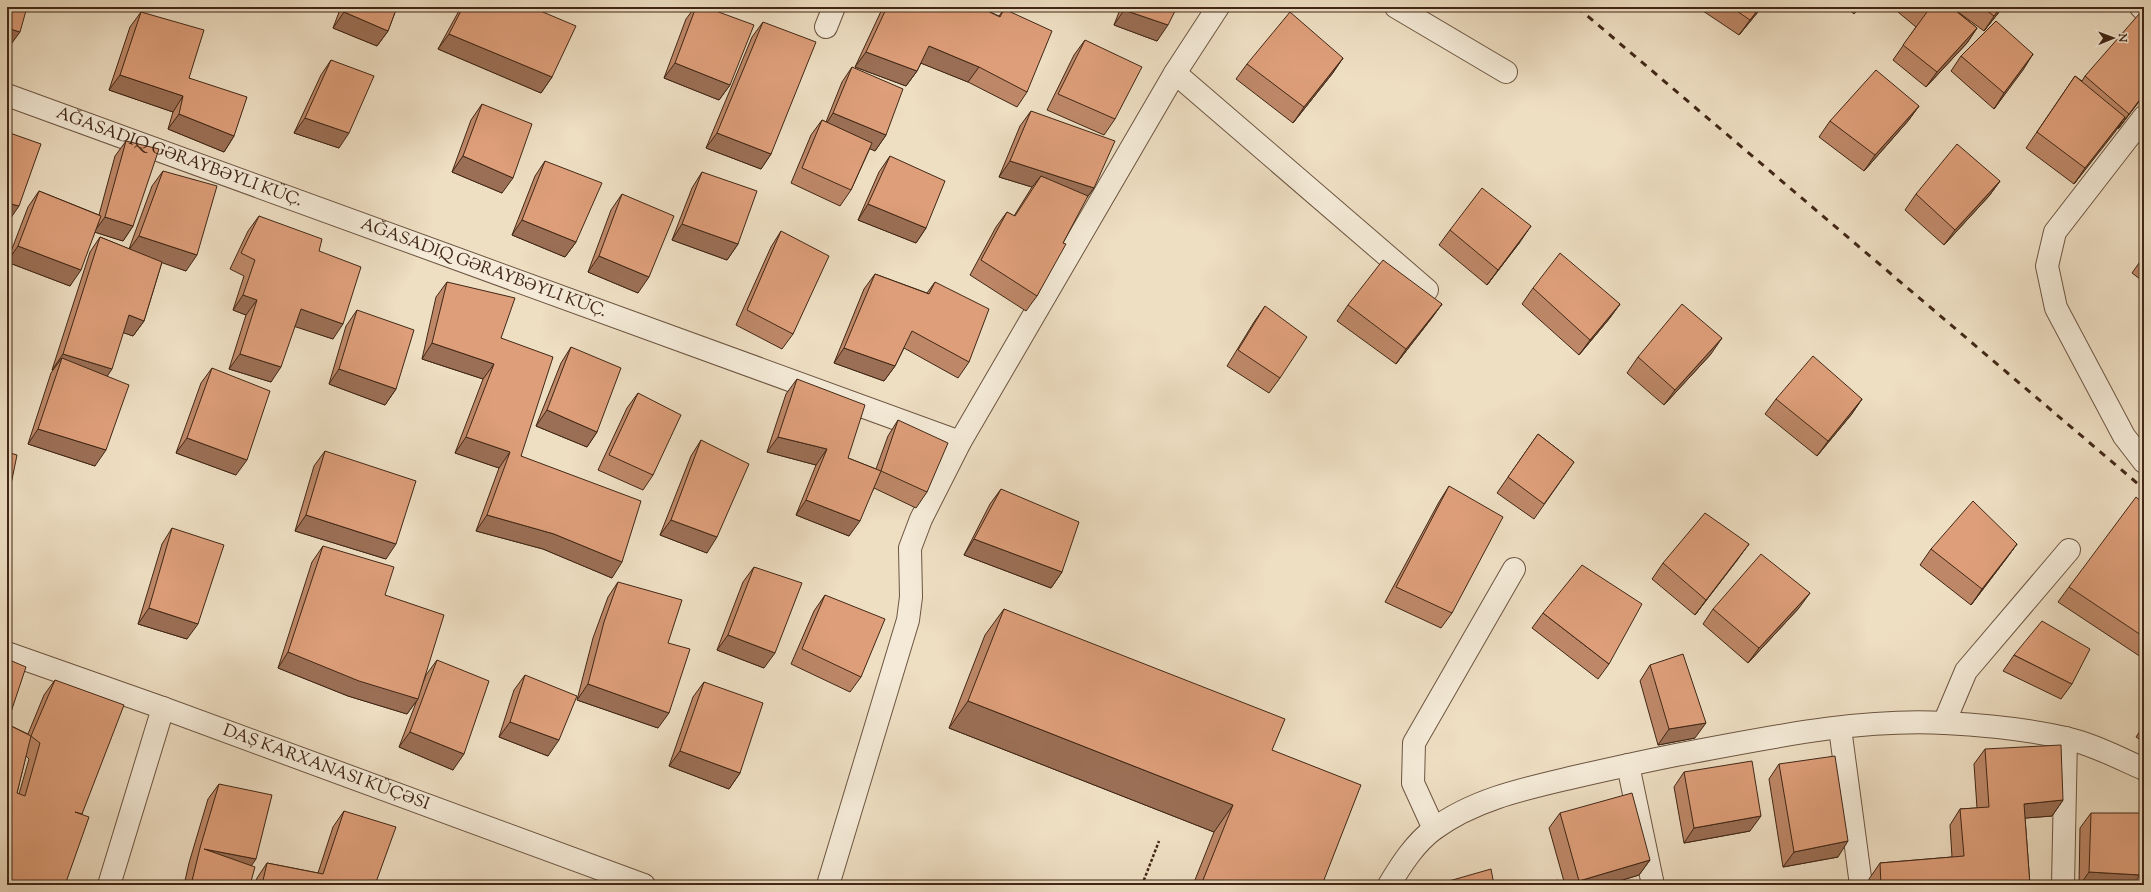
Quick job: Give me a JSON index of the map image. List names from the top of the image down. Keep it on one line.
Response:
{"north":"right"}
